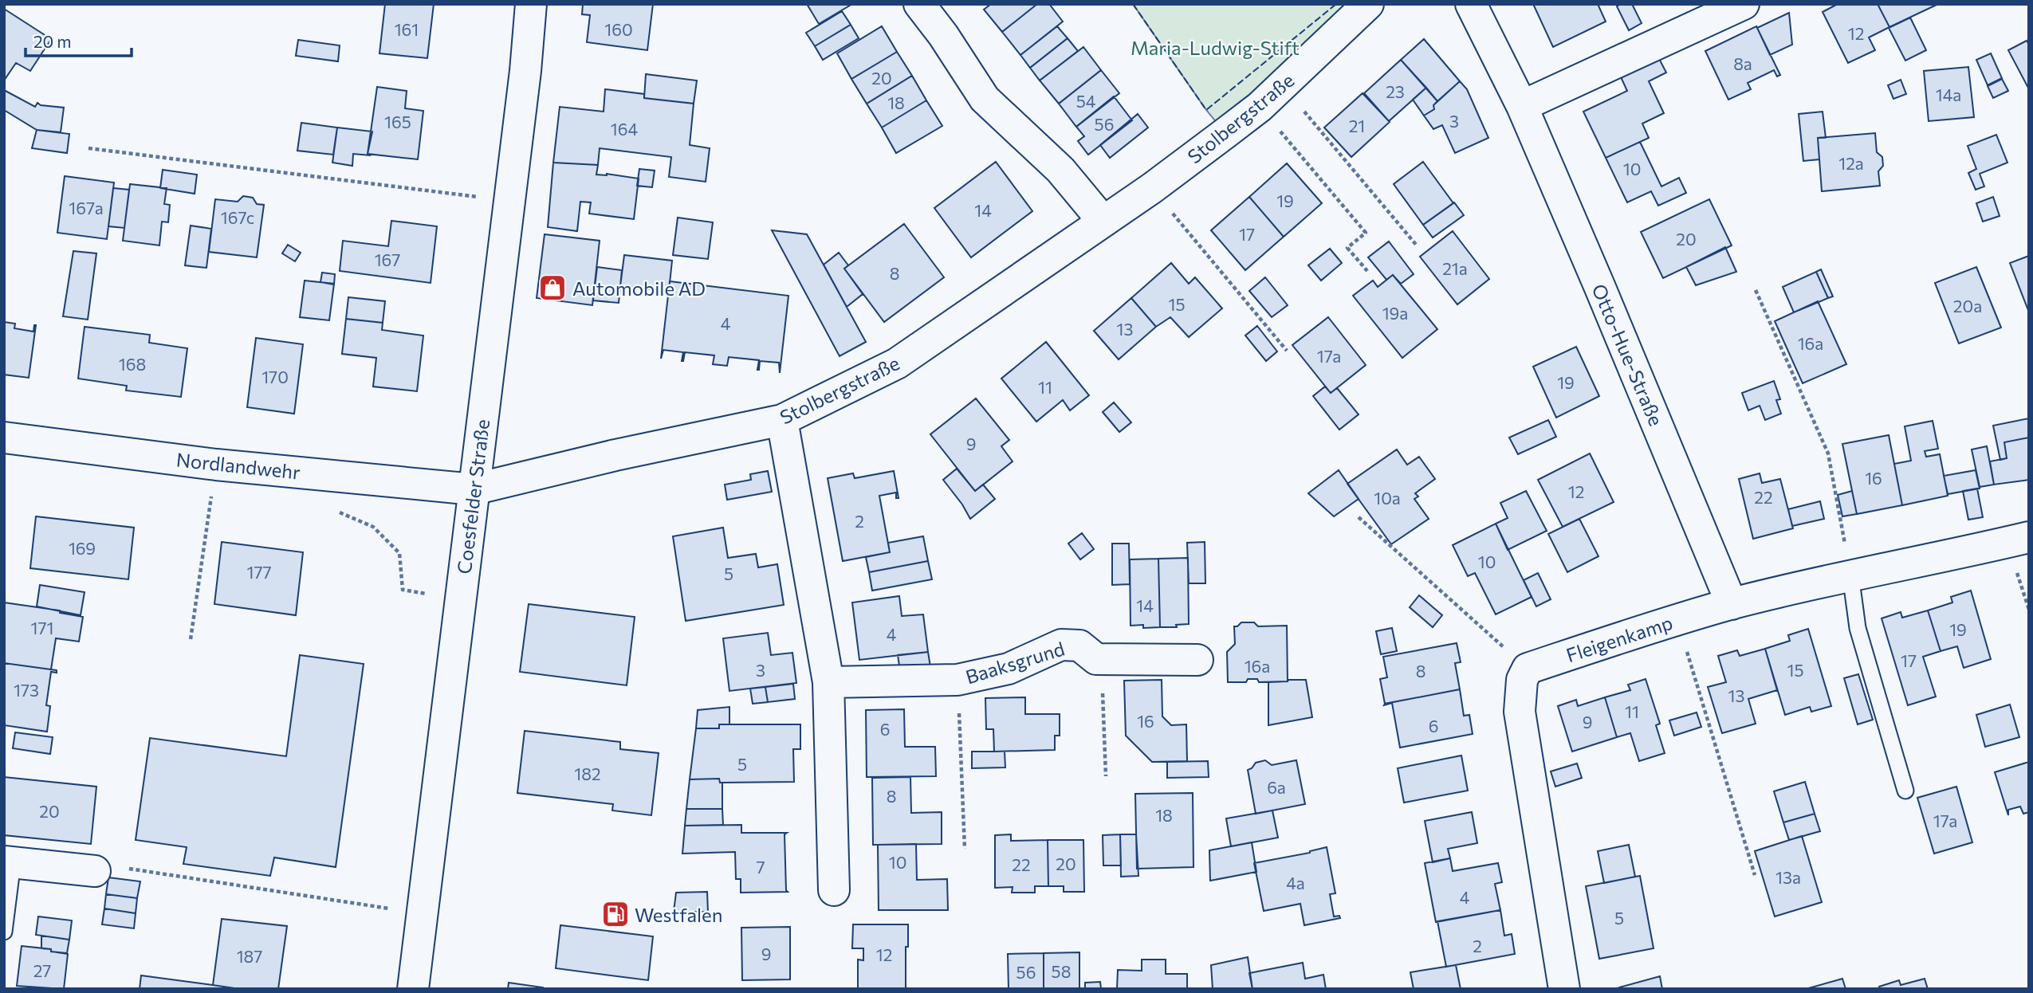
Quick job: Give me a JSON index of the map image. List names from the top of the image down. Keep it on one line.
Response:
{"streets":{"street":["Stolbergstraße","Otto-Hue-Straße","Nordlandwehr","Coesfelder Straße","Fleigenkamp","Baaksgrund"]},"crossings":[["Stolbergstraße","Nordlandwehr"],["Stolbergstraße","Coesfelder Straße"],["Otto-Hue-Straße","Fleigenkamp"],["Nordlandwehr","Coesfelder Straße"]],"parks":["Maria-Ludwig-Stift"],"places":{"shop":["Automobile AD"],"fuel station":["Westfalen"]},"house_numbers":["161","160","12","8a","20","23","14a","54","18","3","165","56","21","164","12a","10","19","167a","14","167c","17","20","167","21a","8","15","20a","19a","4","13","16a","17a","168","170","19","11","9","16","12","22","10a","2","169","10","177","5","14","171","19","4","17","16a","3","15","8","173","13","11","16","9","6","6","5","182","6a","8","20","18","17a","10","20","22","7","13a","4a","4","5","2","9","12","187","27","58","56"],"scale_bar":"20 m"}
